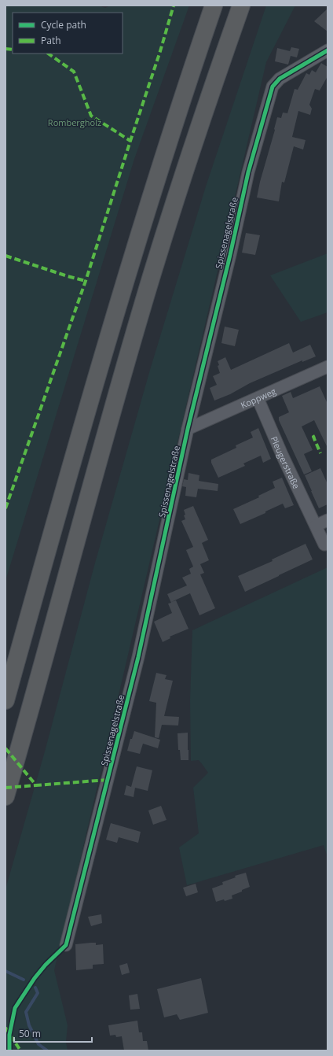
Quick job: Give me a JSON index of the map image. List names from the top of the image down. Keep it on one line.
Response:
{"streets":{"street":["Spissenagelstraße","Koppweg","Pleugerstraße"]},"crossings":[["Spissenagelstraße","Koppweg"],["Koppweg","Pleugerstraße"]],"parks":["Rombergholz"],"legend":["Cycle path","Path"],"scale_bar":"50 m"}
